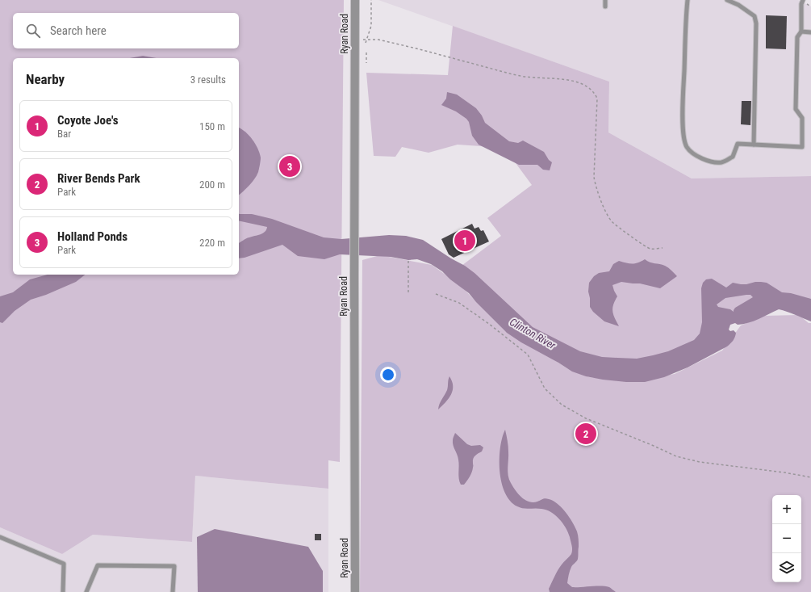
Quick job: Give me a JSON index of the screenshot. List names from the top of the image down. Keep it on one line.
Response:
{"streets":{"street":["Ryan Road"]},"water":["Clinton River"],"page":{"search":"Search here","heading":["Nearby","3 results"],"list":[{"mark":"1","name":"Coyote Joe's","note":"Bar","value":"150 m"},{"mark":"2","name":"River Bends Park","note":"Park","value":"200 m"},{"mark":"3","name":"Holland Ponds","note":"Park","value":"220 m"}],"pins":["3","1","2"],"map_buttons":["+","−"]}}
